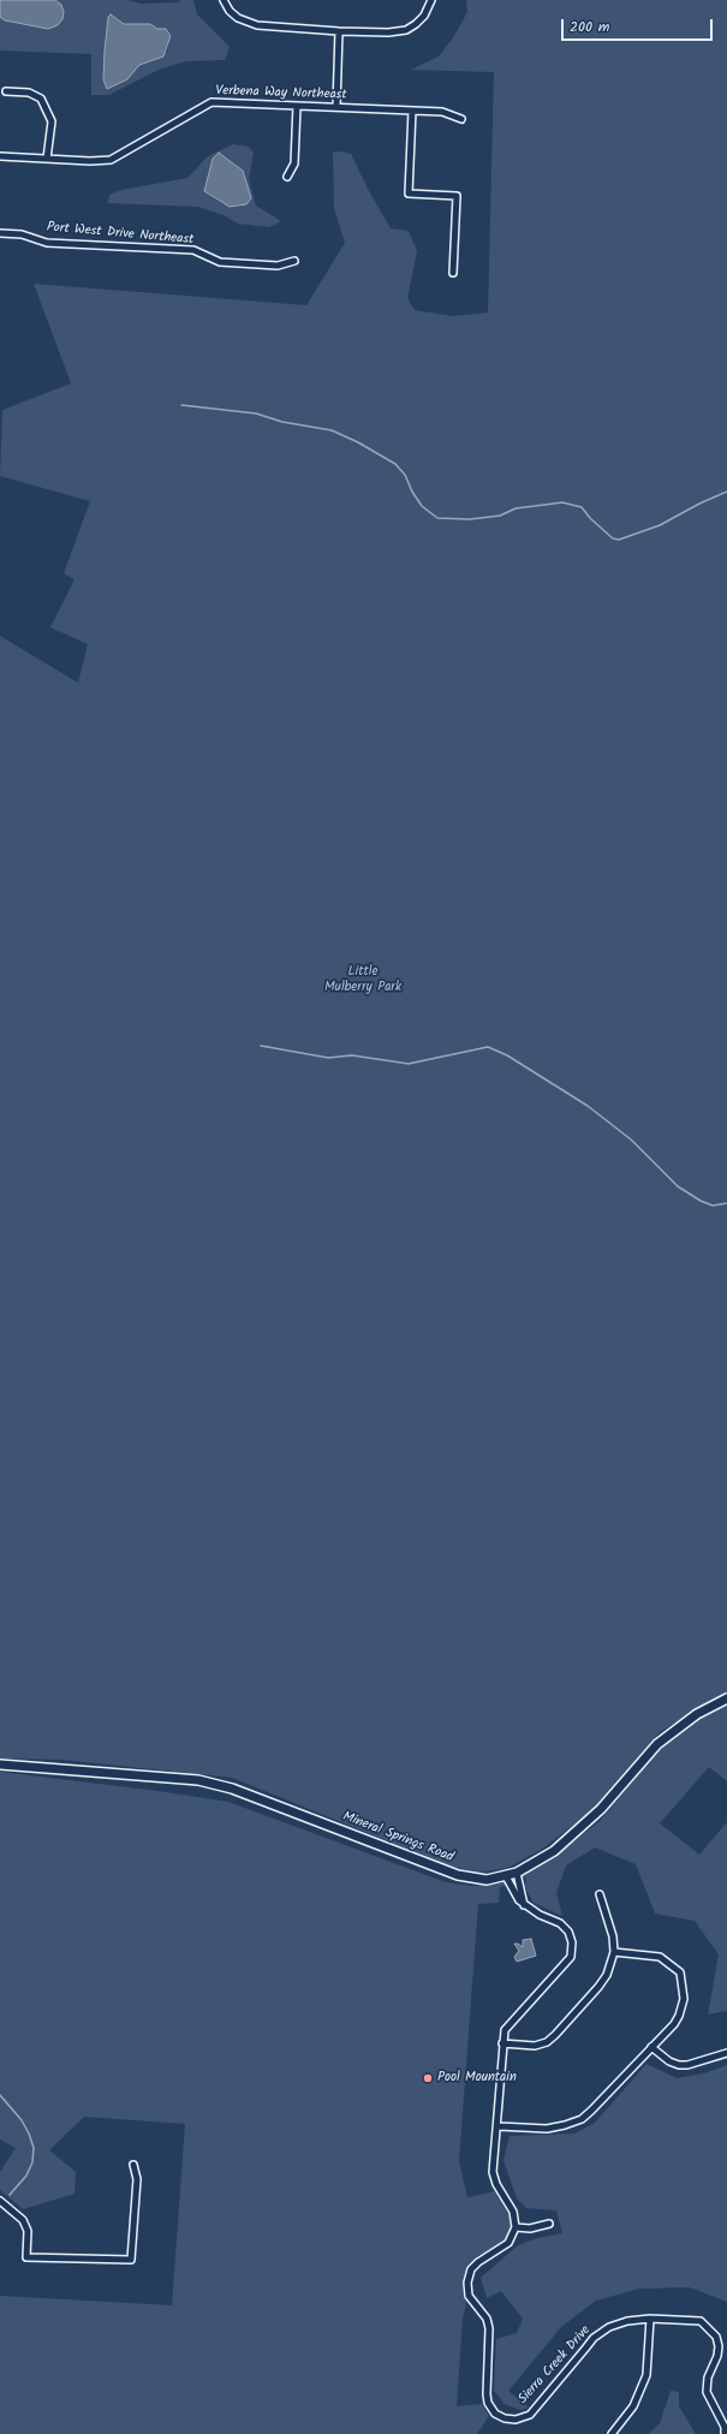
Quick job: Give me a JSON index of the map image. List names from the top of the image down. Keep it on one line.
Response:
{"streets":{"street":["Verbena Way Northeast","Port West Drive Northeast","Mineral Springs Road","Sierra Creek Drive"]},"parks":["Little Mulberry Park"],"places":["Pool Mountain"],"scale_bar":"200 m"}
